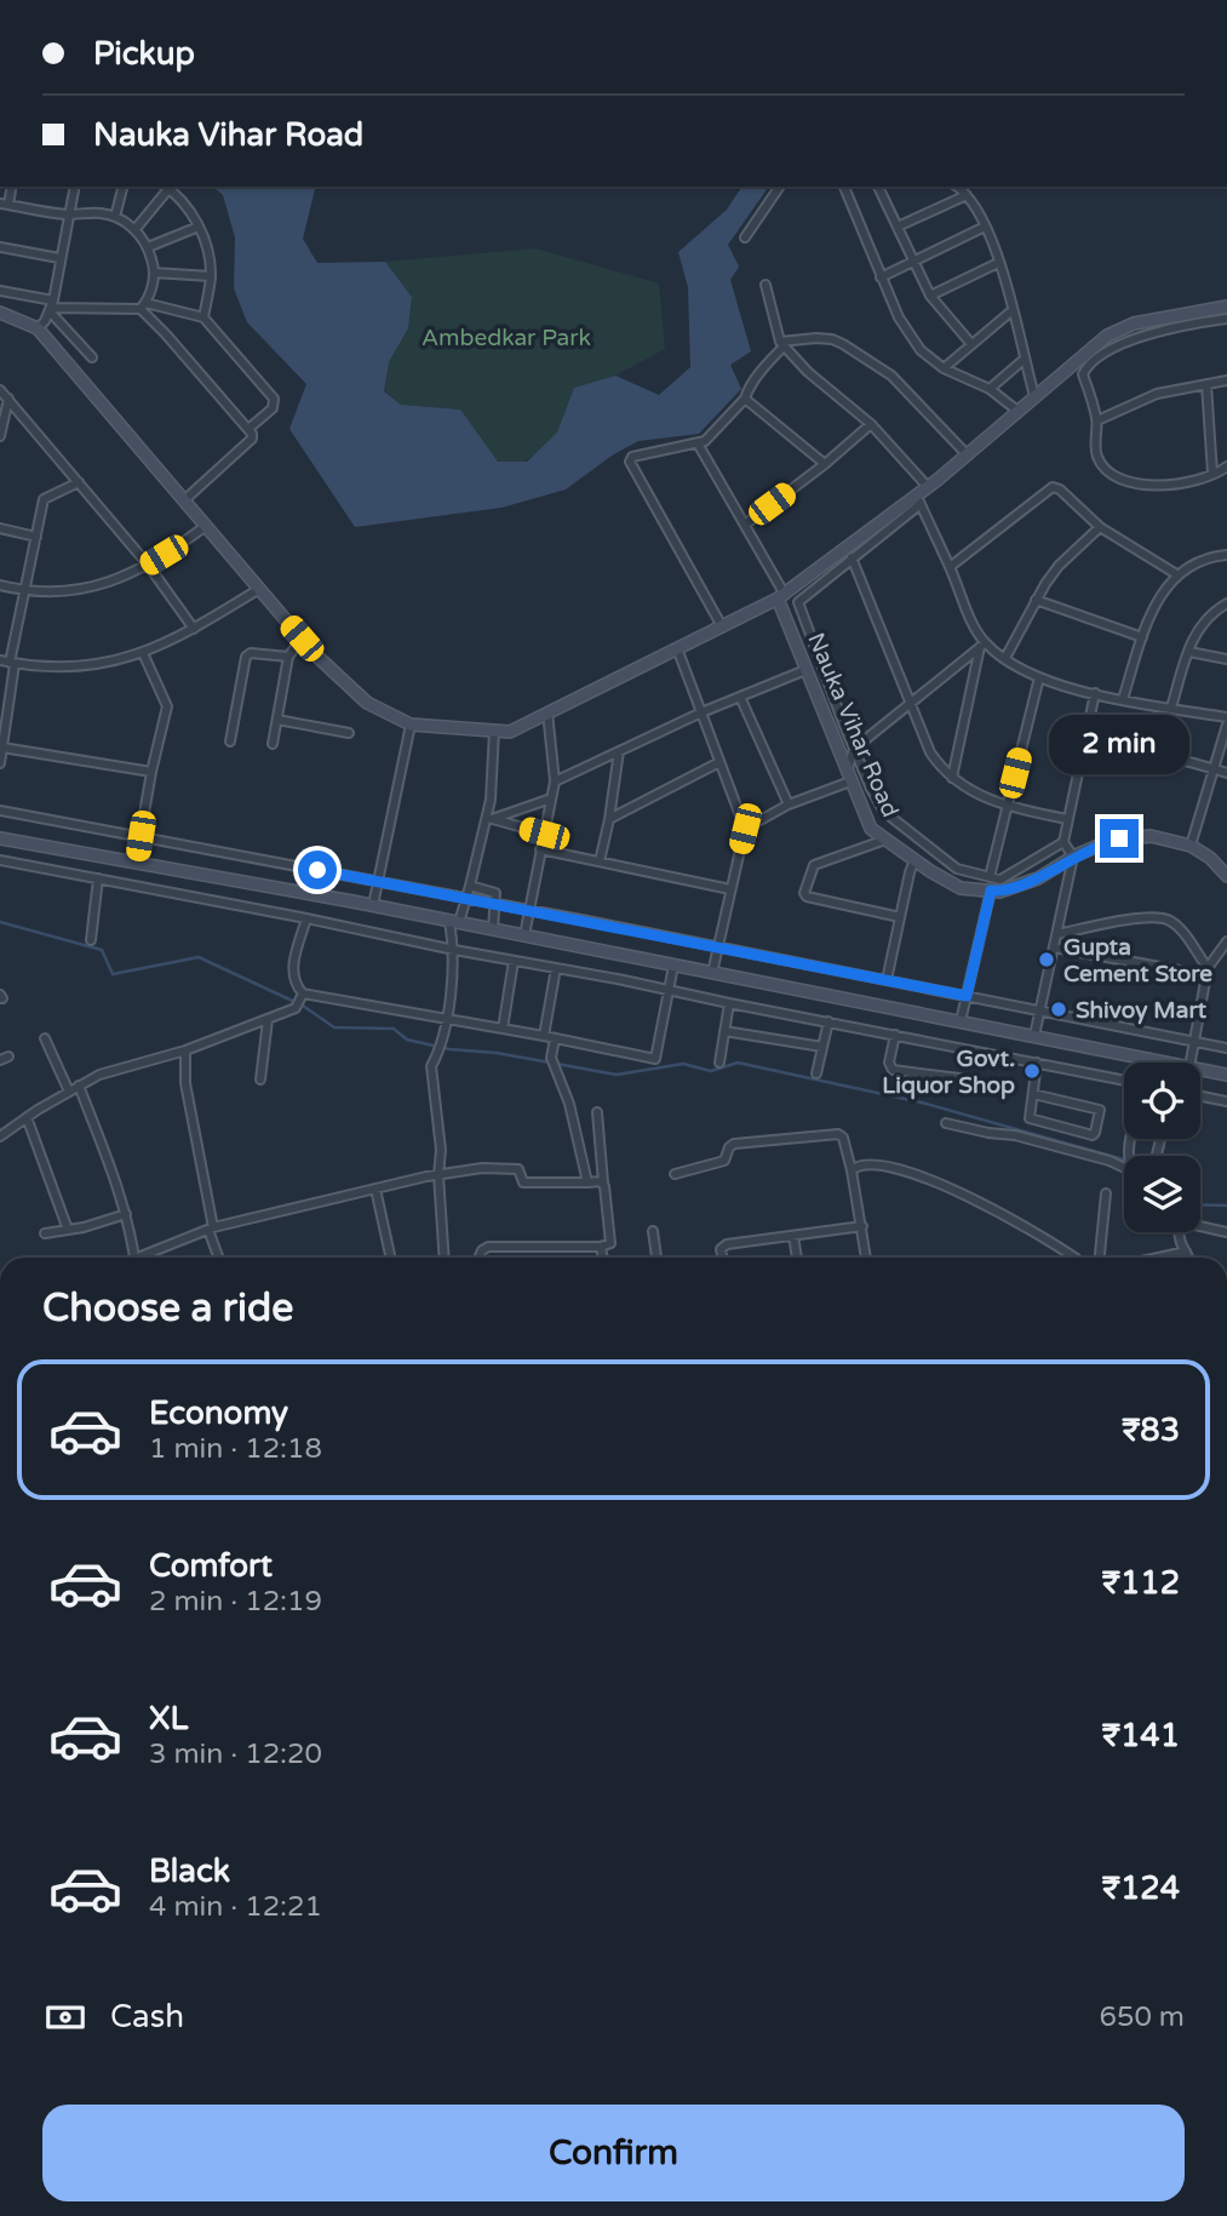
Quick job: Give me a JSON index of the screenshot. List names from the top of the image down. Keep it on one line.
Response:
{"streets":{"street":["Nauka Vihar Road"]},"parks":["Ambedkar Park"],"places":["Gupta Cement Store","Shivoy Mart","Govt. Liquor Shop"],"page":{"banner":["Pickup","Nauka Vihar Road"],"bubble":"2 min","heading":"Choose a ride","list":[{"name":"Economy","note":"1 min · 12:18","value":"₹83"},{"name":"Comfort","note":"2 min · 12:19","value":"₹112"},{"name":"XL","note":"3 min · 12:20","value":"₹141"},{"name":"Black","note":"4 min · 12:21","value":"₹124"}],"pay":["Cash","650 m"],"buttons":"Confirm"}}
